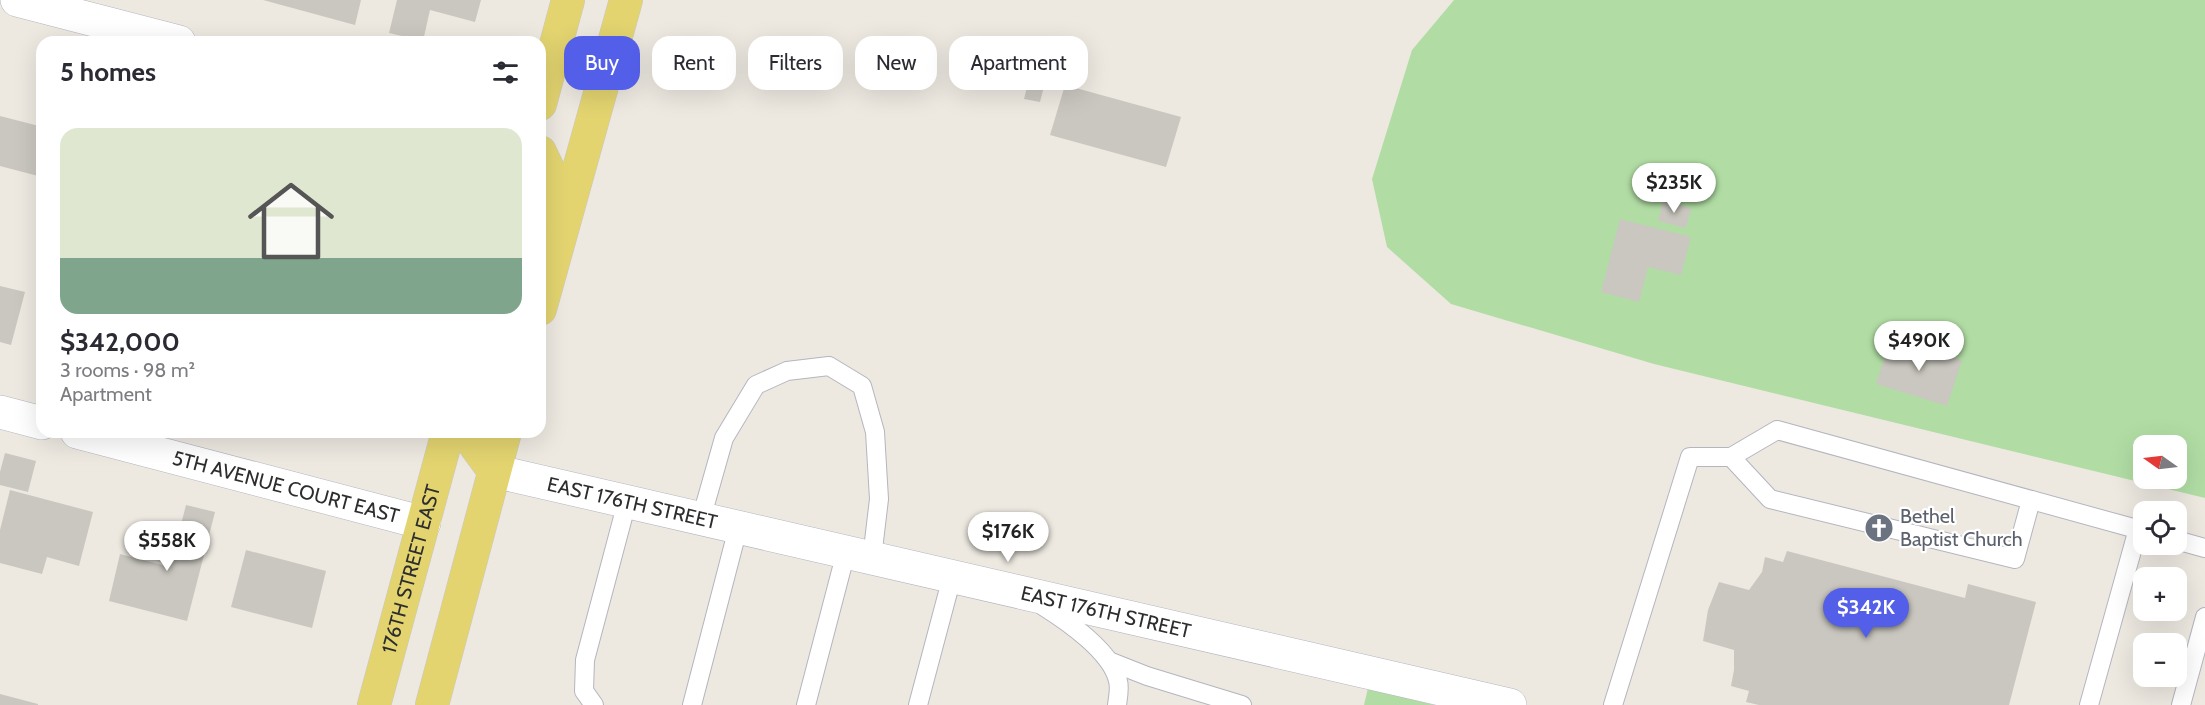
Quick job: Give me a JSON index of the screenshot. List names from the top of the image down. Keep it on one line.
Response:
{"streets":{"main road":["176TH STREET EAST"],"street":["5TH AVENUE COURT EAST","EAST 176TH STREET"]},"crossings":[["5TH AVENUE COURT EAST","176TH STREET EAST"]],"places":{"church":["Bethel Baptist Church"]},"north":"left","page":{"chip":["Buy","Rent","Filters","New","Apartment"],"heading":"5 homes","list":[{"name":"$342,000","note":"3 rooms · 98 m² · Apartment"}],"price":["$235K","$490K","$176K","$558K","$342K"],"map_buttons":["+","−"]}}
